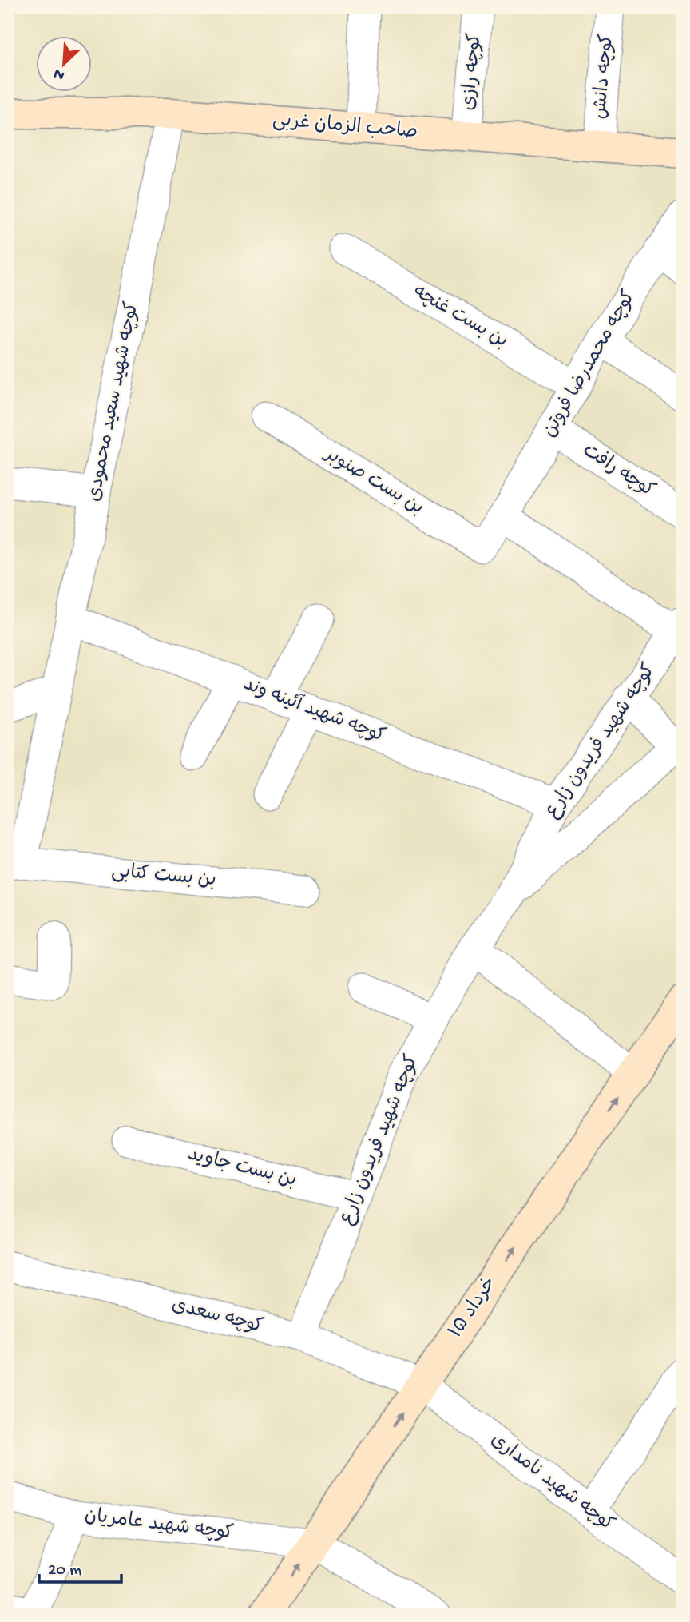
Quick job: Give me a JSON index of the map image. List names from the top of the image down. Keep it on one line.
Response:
{"streets":{"main road":["صاحب الزمان غربی","۱۵ خرداد"],"street":["کوچه رازی","کوچه دانش","بن بست غنچه","کوچه محمدرضا فروتن","کوچه شهید سعید محمودی","کوچه رافت","بن بست صنوبر","کوچه شهید آئینه وند","کوچه شهید فریدون زارع","بن بست کتابی","بن بست جاوید","کوچه سعدی","کوچه شهید نامداری","کوچه شهید عامریان"]},"crossings":[["کوچه رازی","صاحب الزمان غربی"],["کوچه دانش","صاحب الزمان غربی"],["صاحب الزمان غربی","کوچه شهید سعید محمودی"],["بن بست غنچه","کوچه محمدرضا فروتن"],["کوچه محمدرضا فروتن","کوچه رافت"],["کوچه محمدرضا فروتن","بن بست صنوبر"],["کوچه شهید سعید محمودی","کوچه شهید آئینه وند"],["کوچه شهید سعید محمودی","بن بست کتابی"],["کوچه شهید آئینه وند","کوچه شهید فریدون زارع"],["کوچه شهید فریدون زارع","بن بست جاوید"],["کوچه شهید فریدون زارع","کوچه سعدی"],["۱۵ خرداد","کوچه سعدی"],["۱۵ خرداد","کوچه شهید نامداری"],["۱۵ خرداد","کوچه شهید عامریان"],["کوچه سعدی","کوچه شهید نامداری"]],"one_way":["۱۵ خرداد"],"scale_bar":"20 m","north":"bottom left"}
